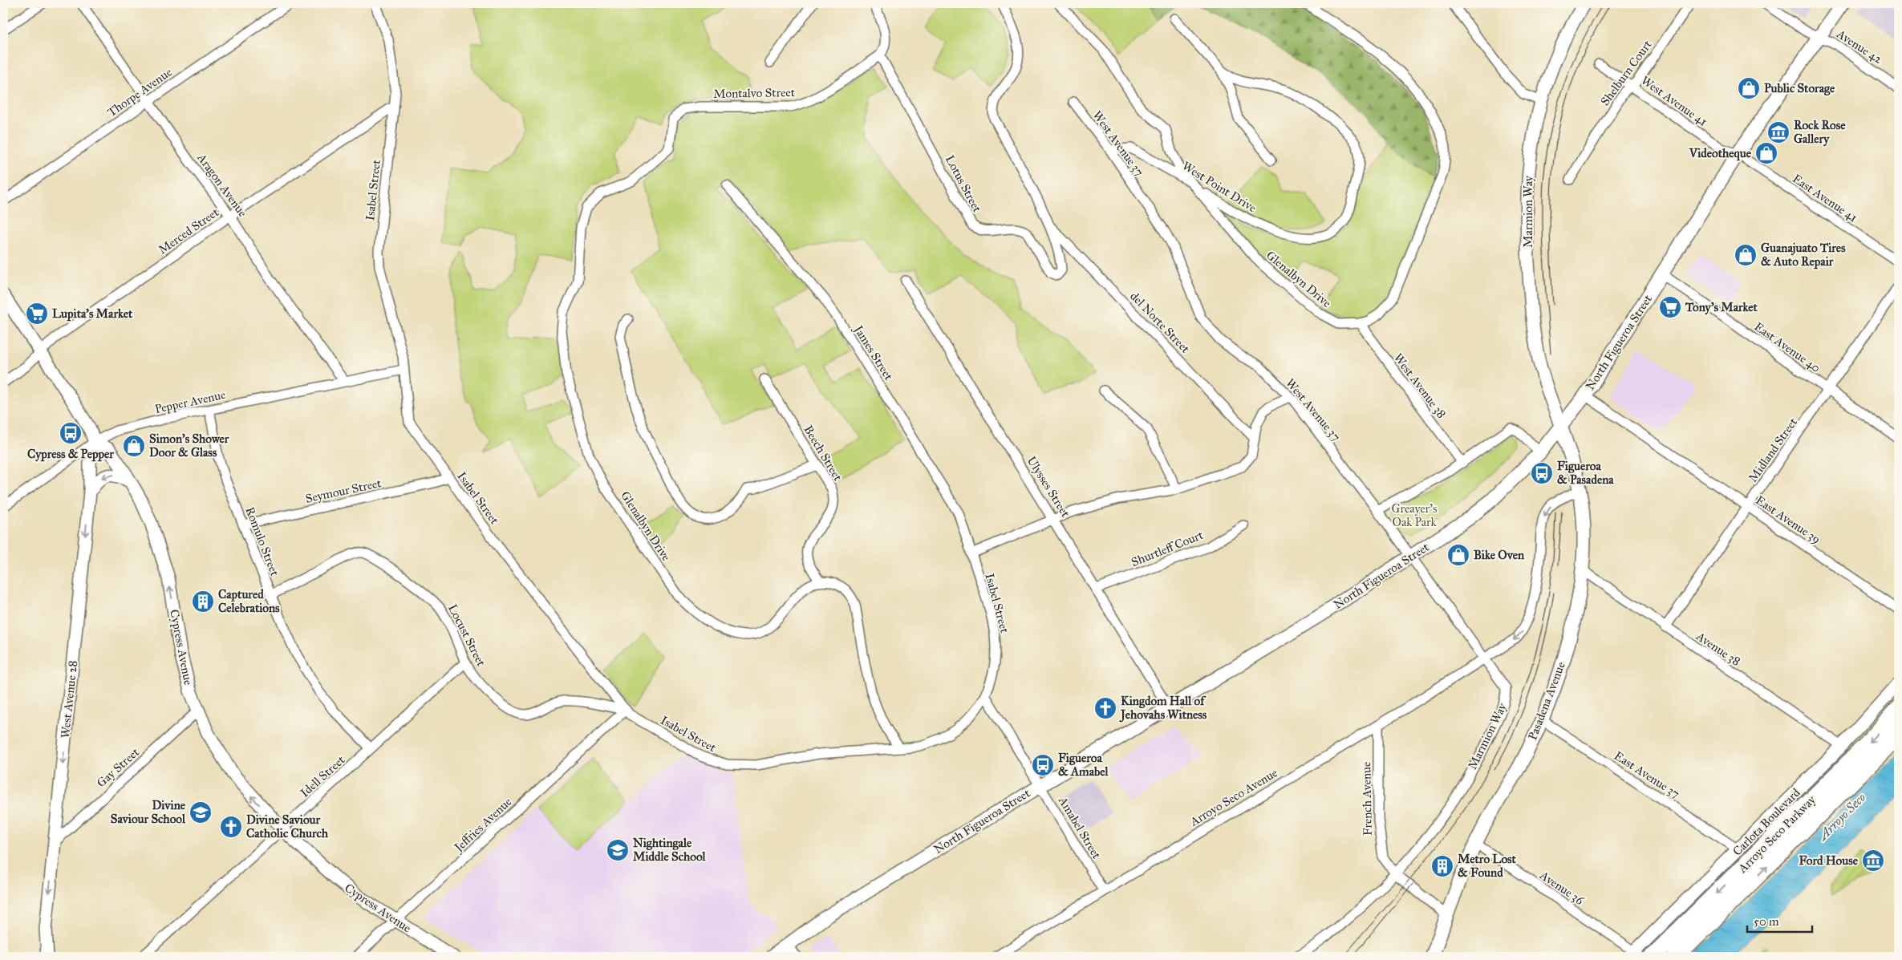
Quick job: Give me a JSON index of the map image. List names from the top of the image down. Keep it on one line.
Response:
{"streets":{"highway":["Arroyo Seco Parkway"],"main road":["North Figueroa Street","Pasadena Avenue"],"street":["Avenue 42","Shelburn Court","Thorpe Avenue","Montalvo Street","West Avenue 41","West Avenue 37","Lotus Street","Aragon Avenue","West Point Drive","Isabel Street","East Avenue 41","Marmion Way","Merced Street","Glenalbyn Drive","del Norte Street","East Avenue 40","James Street","West Avenue 38","Pepper Avenue","Midland Street","Beech Street","Ulysses Street","Seymour Street","East Avenue 39","Romulo Street","Shurtleff Court","Locust Street","Cypress Avenue","Avenue 38","West Avenue 28","Gay Street","East Avenue 37","Idell Street","Arroyo Seco Avenue","French Avenue","Carlota Boulevard","Jeffries Avenue","Amabel Street","Avenue 36"]},"crossings":[["Avenue 42","North Figueroa Street"],["Shelburn Court","West Avenue 41"],["Thorpe Avenue","Aragon Avenue"],["Montalvo Street","Lotus Street"],["Montalvo Street","Glenalbyn Drive"],["West Avenue 41","East Avenue 41"],["West Avenue 41","North Figueroa Street"],["West Avenue 37","West Point Drive"],["West Avenue 37","Marmion Way"],["West Avenue 37","North Figueroa Street"],["West Avenue 37","Arroyo Seco Avenue"],["Lotus Street","del Norte Street"],["Aragon Avenue","Merced Street"],["Aragon Avenue","Pepper Avenue"],["West Point Drive","Glenalbyn Drive"],["Isabel Street","Merced Street"],["Isabel Street","James Street"],["Isabel Street","Pepper Avenue"],["Isabel Street","Seymour Street"],["Isabel Street","Locust Street"],["Isabel Street","Jeffries Avenue"],["Isabel Street","Amabel Street"],["East Avenue 41","North Figueroa Street"],["Marmion Way","North Figueroa Street"],["Marmion Way","Pasadena Avenue"],["Marmion Way","Arroyo Seco Avenue"],["Marmion Way","French Avenue"],["Glenalbyn Drive","West Avenue 38"],["Glenalbyn Drive","Beech Street"],["North Figueroa Street","East Avenue 40"],["North Figueroa Street","Ulysses Street"],["North Figueroa Street","East Avenue 39"],["North Figueroa Street","Pasadena Avenue"],["North Figueroa Street","Amabel Street"],["East Avenue 40","Midland Street"],["Pepper Avenue","Romulo Street"],["Pepper Avenue","Cypress Avenue"],["Pepper Avenue","West Avenue 28"],["Midland Street","East Avenue 39"],["Midland Street","Avenue 38"],["Ulysses Street","Shurtleff Court"],["Seymour Street","Romulo Street"],["Romulo Street","Locust Street"],["Romulo Street","Idell Street"],["Locust Street","Idell Street"],["Locust Street","Jeffries Avenue"],["Cypress Avenue","West Avenue 28"],["Cypress Avenue","Gay Street"],["Cypress Avenue","Idell Street"],["Cypress Avenue","Jeffries Avenue"],["Avenue 38","Pasadena Avenue"],["Avenue 38","Carlota Boulevard"],["West Avenue 28","Gay Street"],["Pasadena Avenue","East Avenue 37"],["Pasadena Avenue","French Avenue"],["Pasadena Avenue","Avenue 36"],["East Avenue 37","Carlota Boulevard"],["Arroyo Seco Avenue","French Avenue"],["Arroyo Seco Avenue","Amabel Street"],["Carlota Boulevard","Avenue 36"]],"one_way":["Cypress Avenue","West Avenue 28"],"water":["Arroyo Seco"],"parks":["Greayer's Oak Park"],"places":{"shop":["Public Storage","Videotheque","Guanajuato Tires & Auto Repair","Simon's Shower Door & Glass","Bike Oven"],"museum":["Rock Rose Gallery","Ford House"],"supermarket":["Tony's Market","Lupita's Market"],"bus stop":["Cypress & Pepper","Figueroa & Pasadena","Figueroa & Amabel"],"building":["Captured Celebrations","Metro Lost & Found"],"church":["Kingdom Hall of Jehovahs Witness","Divine Saviour Catholic Church"],"school or university":["Divine Saviour School","Nightingale Middle School"]},"scale_bar":"50 m"}
